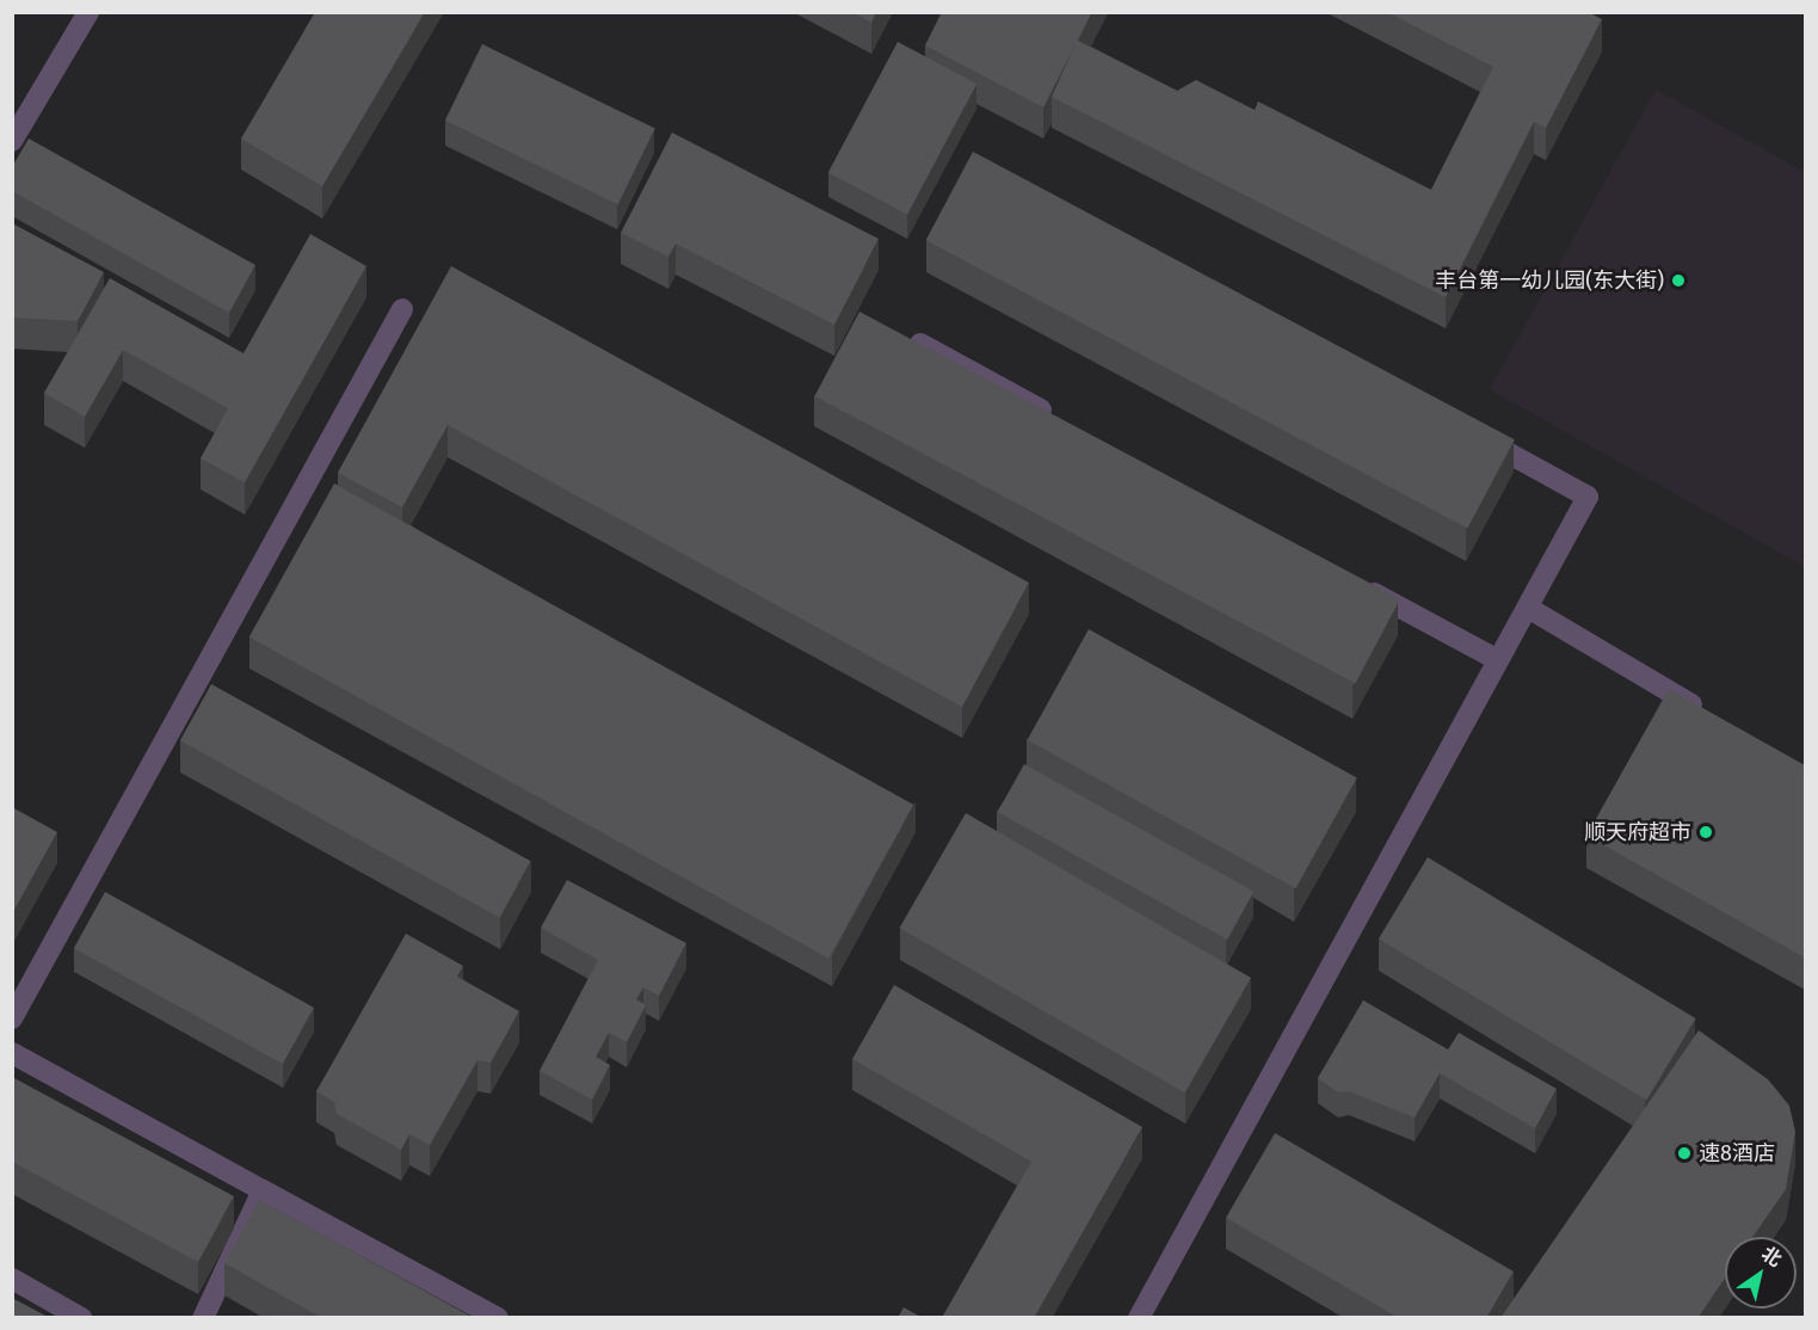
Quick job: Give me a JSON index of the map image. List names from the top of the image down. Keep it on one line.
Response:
{"places":["丰台第一幼儿园(东大街)","顺天府超市","速8酒店"],"north":"top right"}
